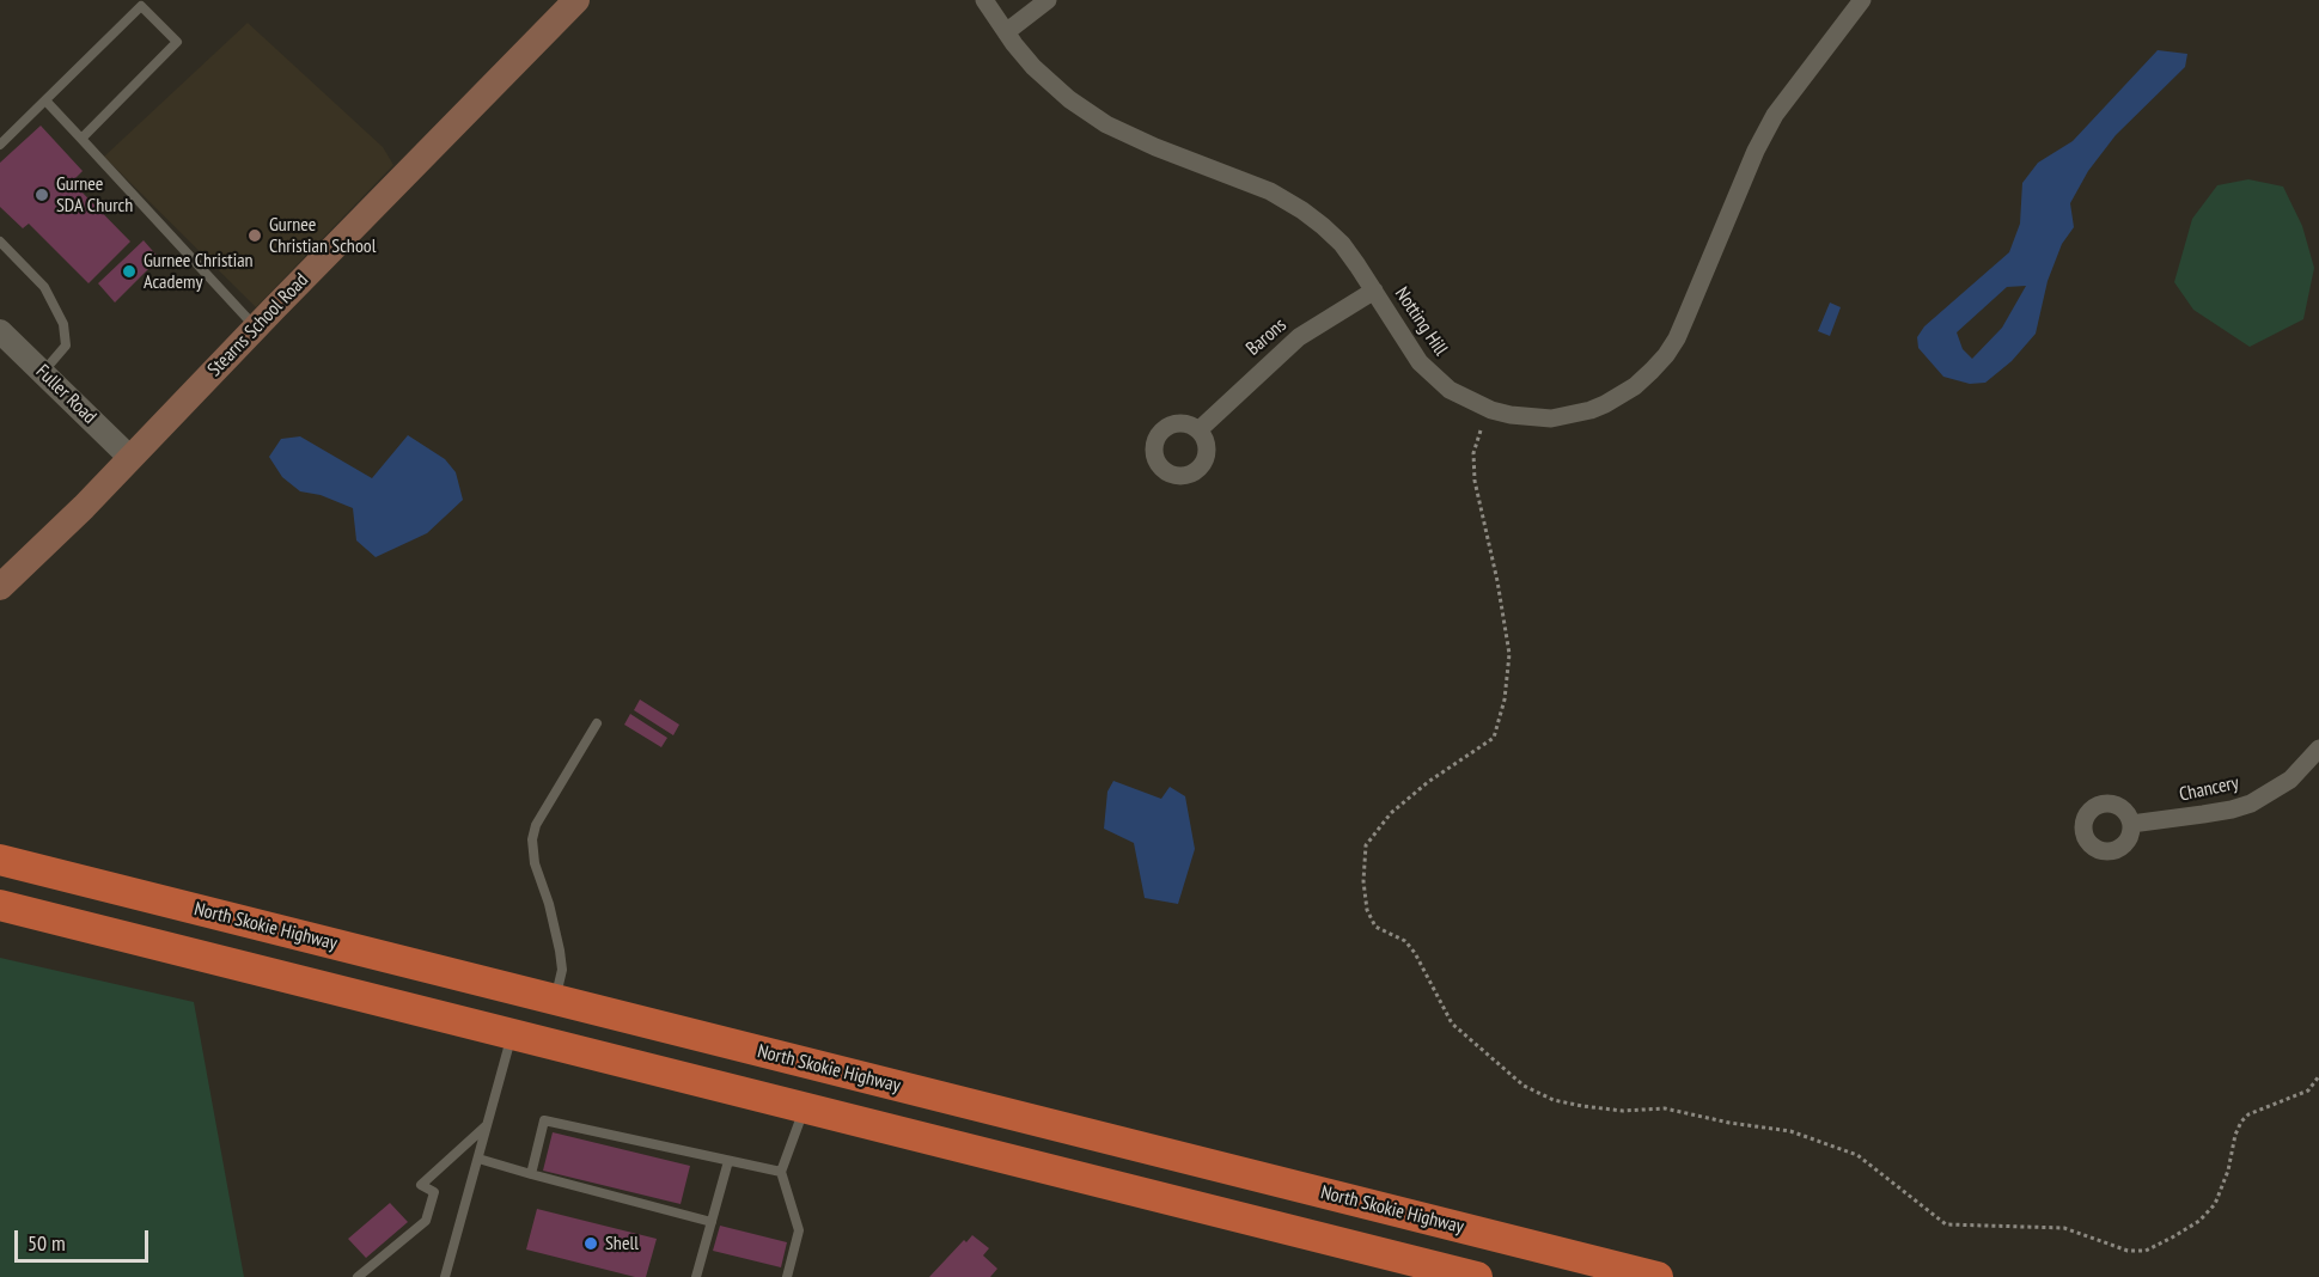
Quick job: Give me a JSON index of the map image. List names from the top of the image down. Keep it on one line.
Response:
{"streets":{"highway":["North Skokie Highway"],"main road":["Stearns School Road"],"street":["Notting Hill","Barons","Fuller Road","Chancery"]},"crossings":[["Notting Hill","Barons"],["Stearns School Road","Fuller Road"]],"places":["Gurnee SDA Church","Gurnee Christian School","Gurnee Christian Academy","Shell"],"scale_bar":"50 m"}
